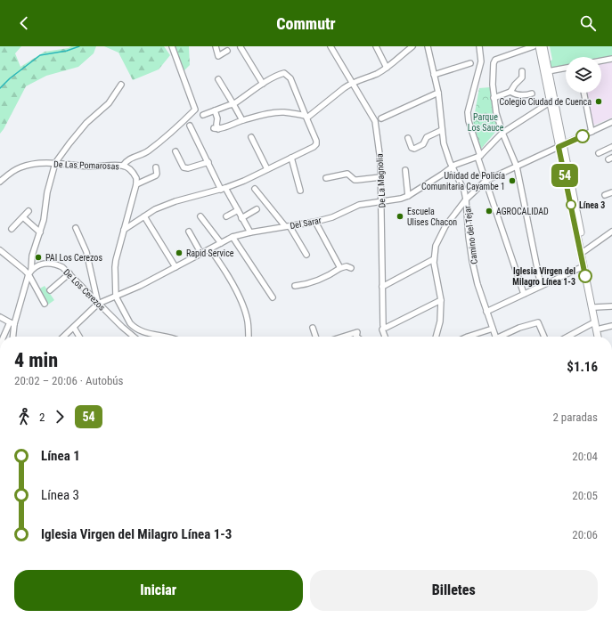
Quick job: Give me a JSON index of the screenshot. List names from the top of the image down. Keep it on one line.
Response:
{"streets":{"street":["De Las Pomarosas","De La Magnolia","Del Sarar","Camino del Tejar","De Los Cerezos"]},"crossings":[["De La Magnolia","Del Sarar"],["Del Sarar","Camino del Tejar"],["Del Sarar","De Los Cerezos"]],"parks":["Parque Los Sauce"],"places":["Colegio Ciudad de Cuenca","Unidad de Policía Comunitaria Cayambe 1","Línea 3","AGROCALIDAD","Escuela Ulises Chacon","Rapid Service","PAI Los Cerezos","Iglesia Virgen del Milagro Línea 1-3"],"lines":["bus line 54"],"page":{"header":"Commutr","on_map":"54","heading":["4 min","20:02 – 20:06 · Autobús","$1.16"],"legs":["2","54","2 paradas"],"list":[{"name":"Línea 1","value":"20:04"},{"name":"Línea 3","value":"20:05"},{"name":"Iglesia Virgen del Milagro Línea 1-3","value":"20:06"}],"buttons":["Iniciar","Billetes"]}}
